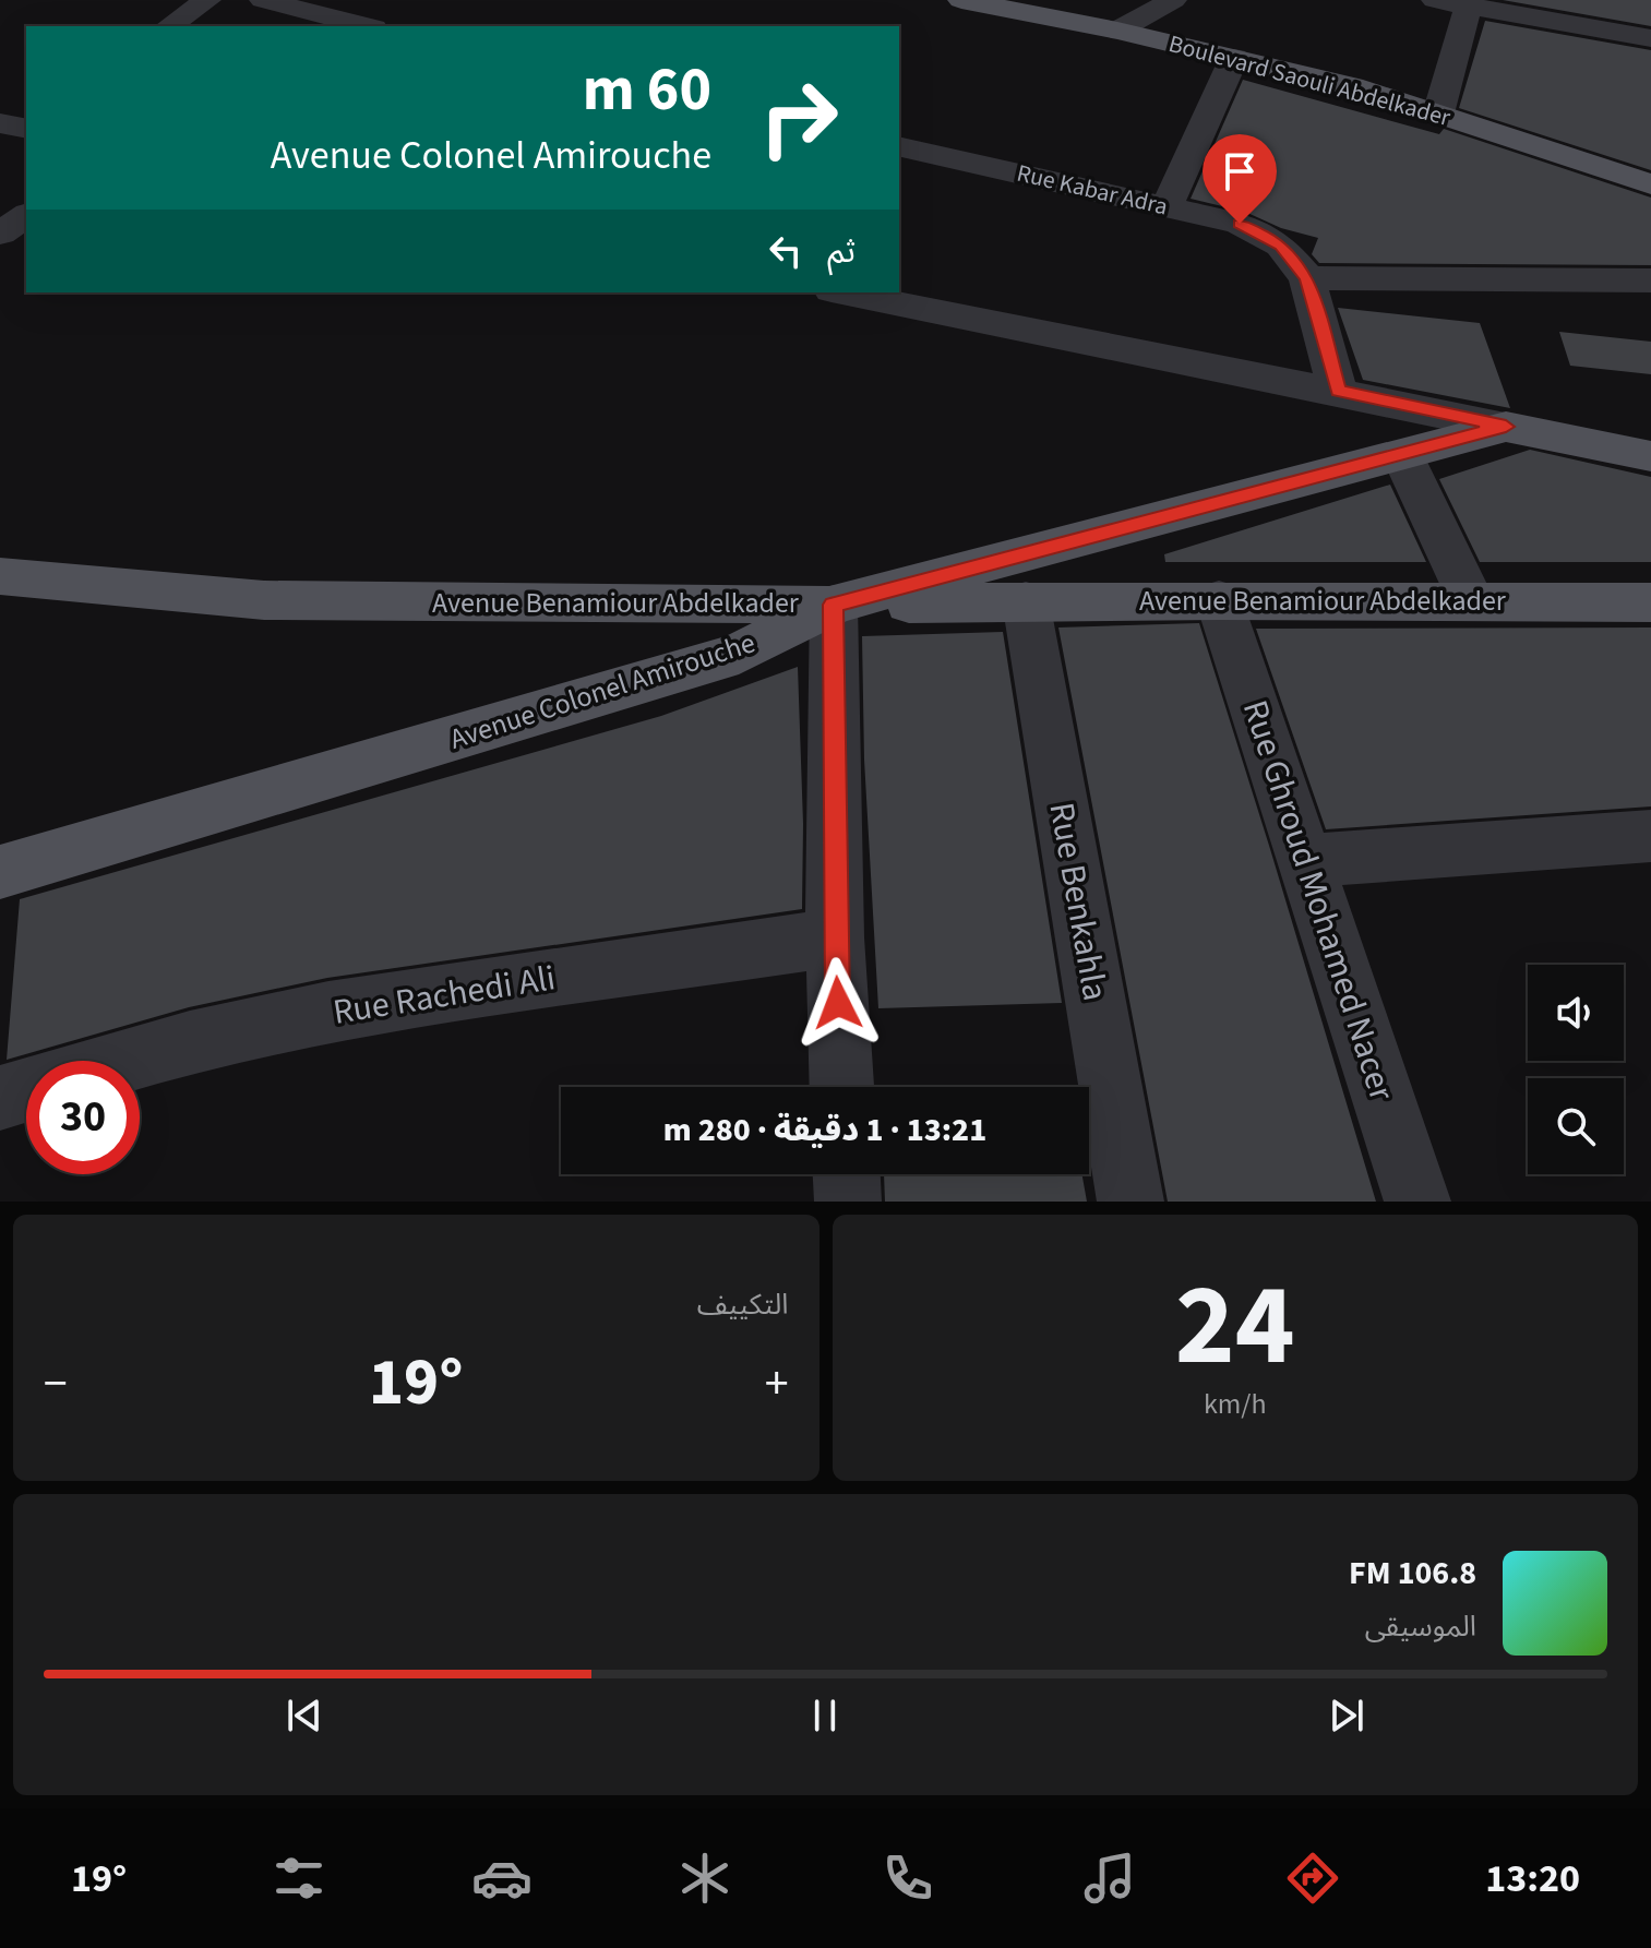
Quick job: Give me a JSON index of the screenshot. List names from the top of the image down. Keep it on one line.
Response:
{"streets":{"main road":["Boulevard Saouli Abdelkader","Avenue Benamiour Abdelkader","Avenue Colonel Amirouche"],"street":["Rue Kabar Adra","Rue Ghroud Mohamed Nacer","Rue Benkahla","Rue Rachedi Ali"]},"crossings":[["Avenue Benamiour Abdelkader","Avenue Colonel Amirouche"],["Avenue Benamiour Abdelkader","Rue Ghroud Mohamed Nacer"],["Avenue Benamiour Abdelkader","Rue Benkahla"]],"page":{"turn":["60 m","Avenue Colonel Amirouche"],"then":"ثم","limit":"30","trip":"13:21 · 1 دقيقة · 280 m","tile":[["24","km/h"],"التكييف"],"heat":["−","19°","+"],"song":["106.8 FM","الموسيقى"],"tabs":["13:20","19°"]}}
